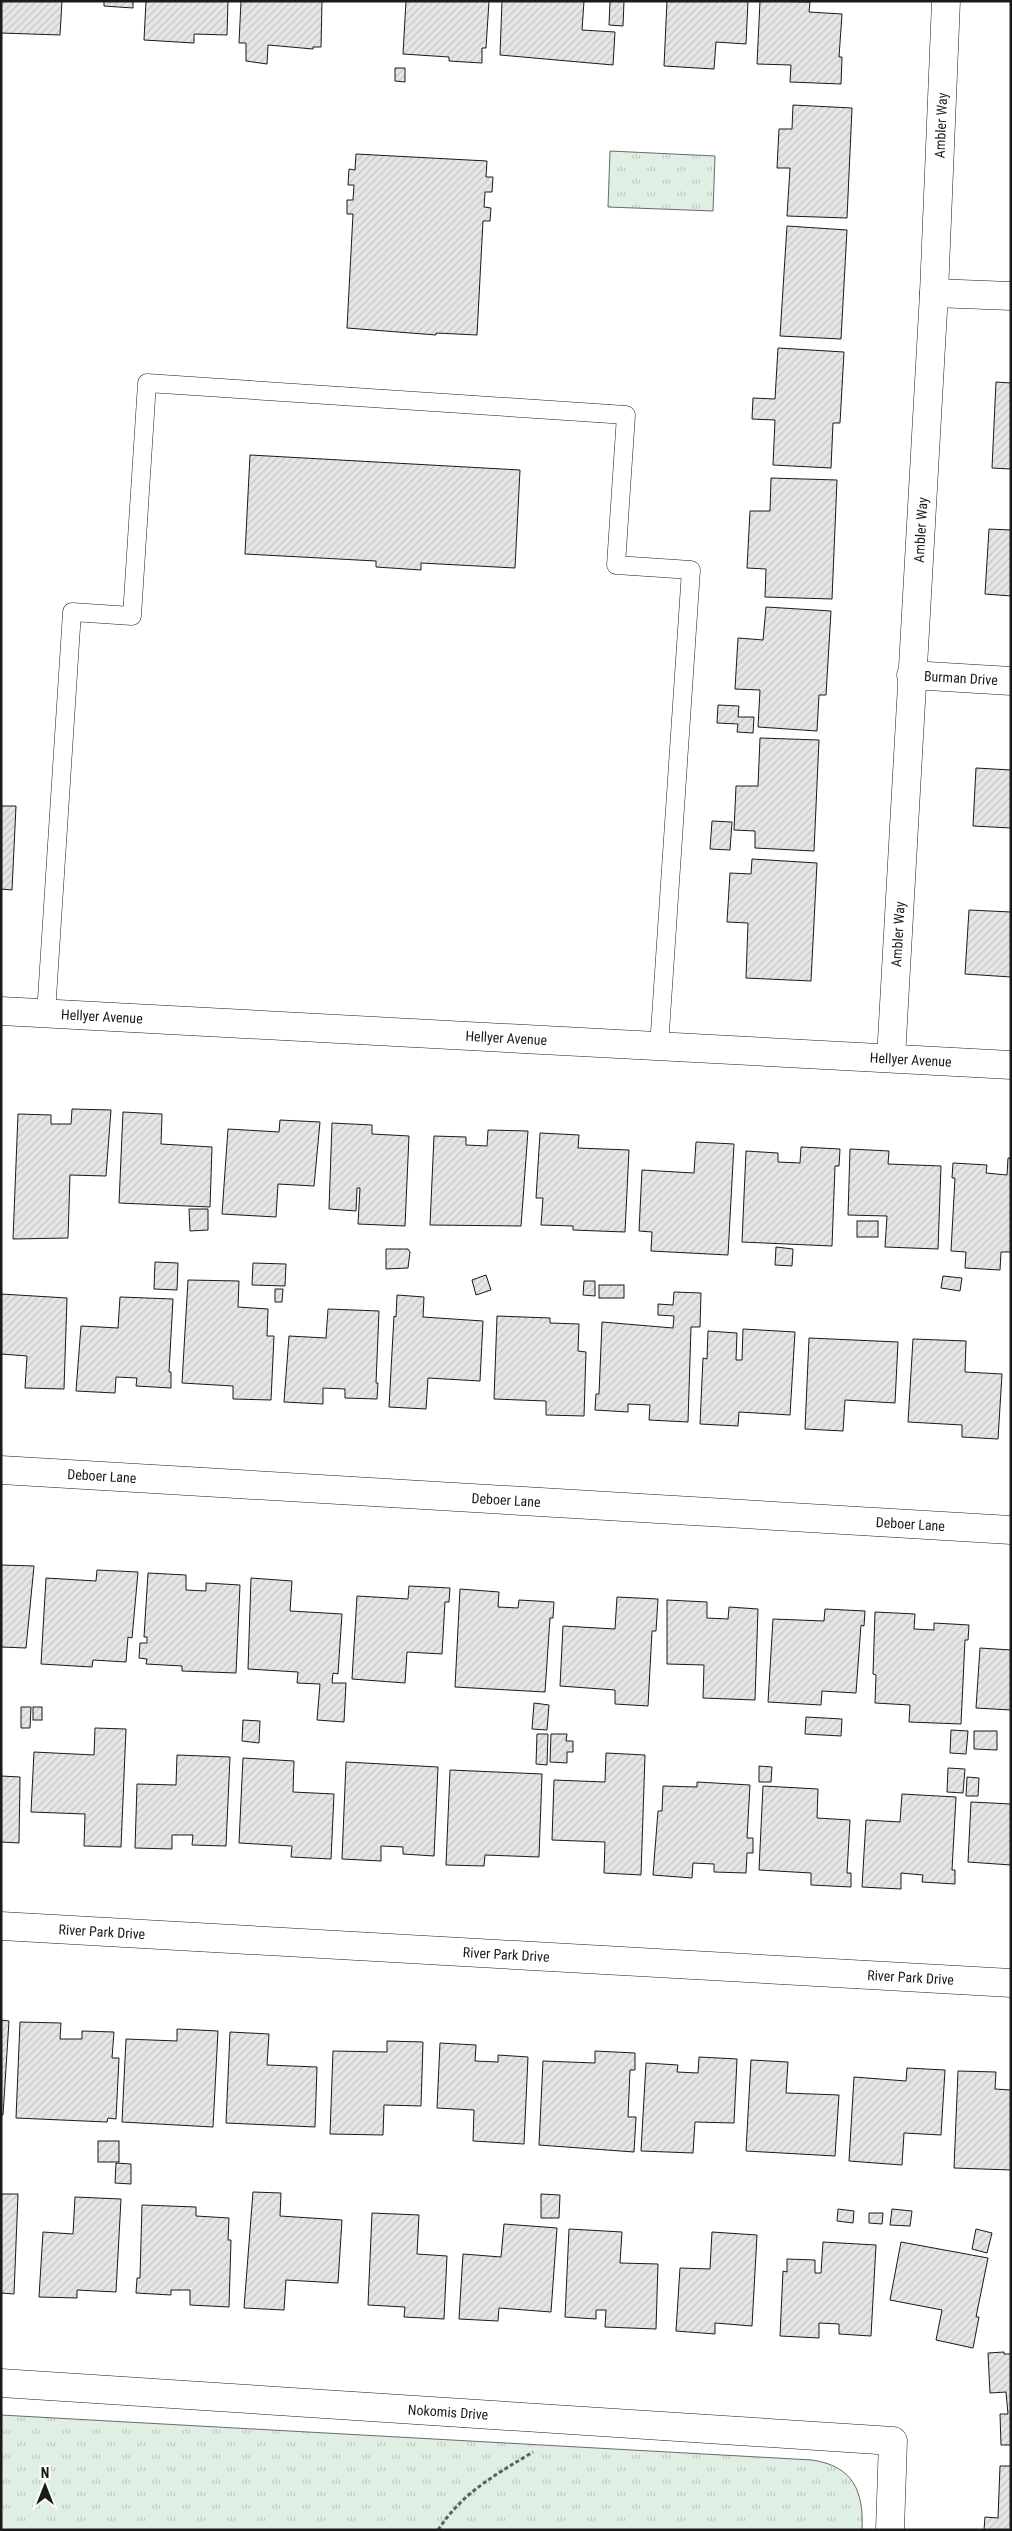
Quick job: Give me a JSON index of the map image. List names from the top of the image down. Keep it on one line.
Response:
{"streets":{"street":["Ambler Way","Burman Drive","Hellyer Avenue","Deboer Lane","River Park Drive","Nokomis Drive"]},"crossings":[["Ambler Way","Burman Drive"],["Ambler Way","Hellyer Avenue"]],"north":"top"}
